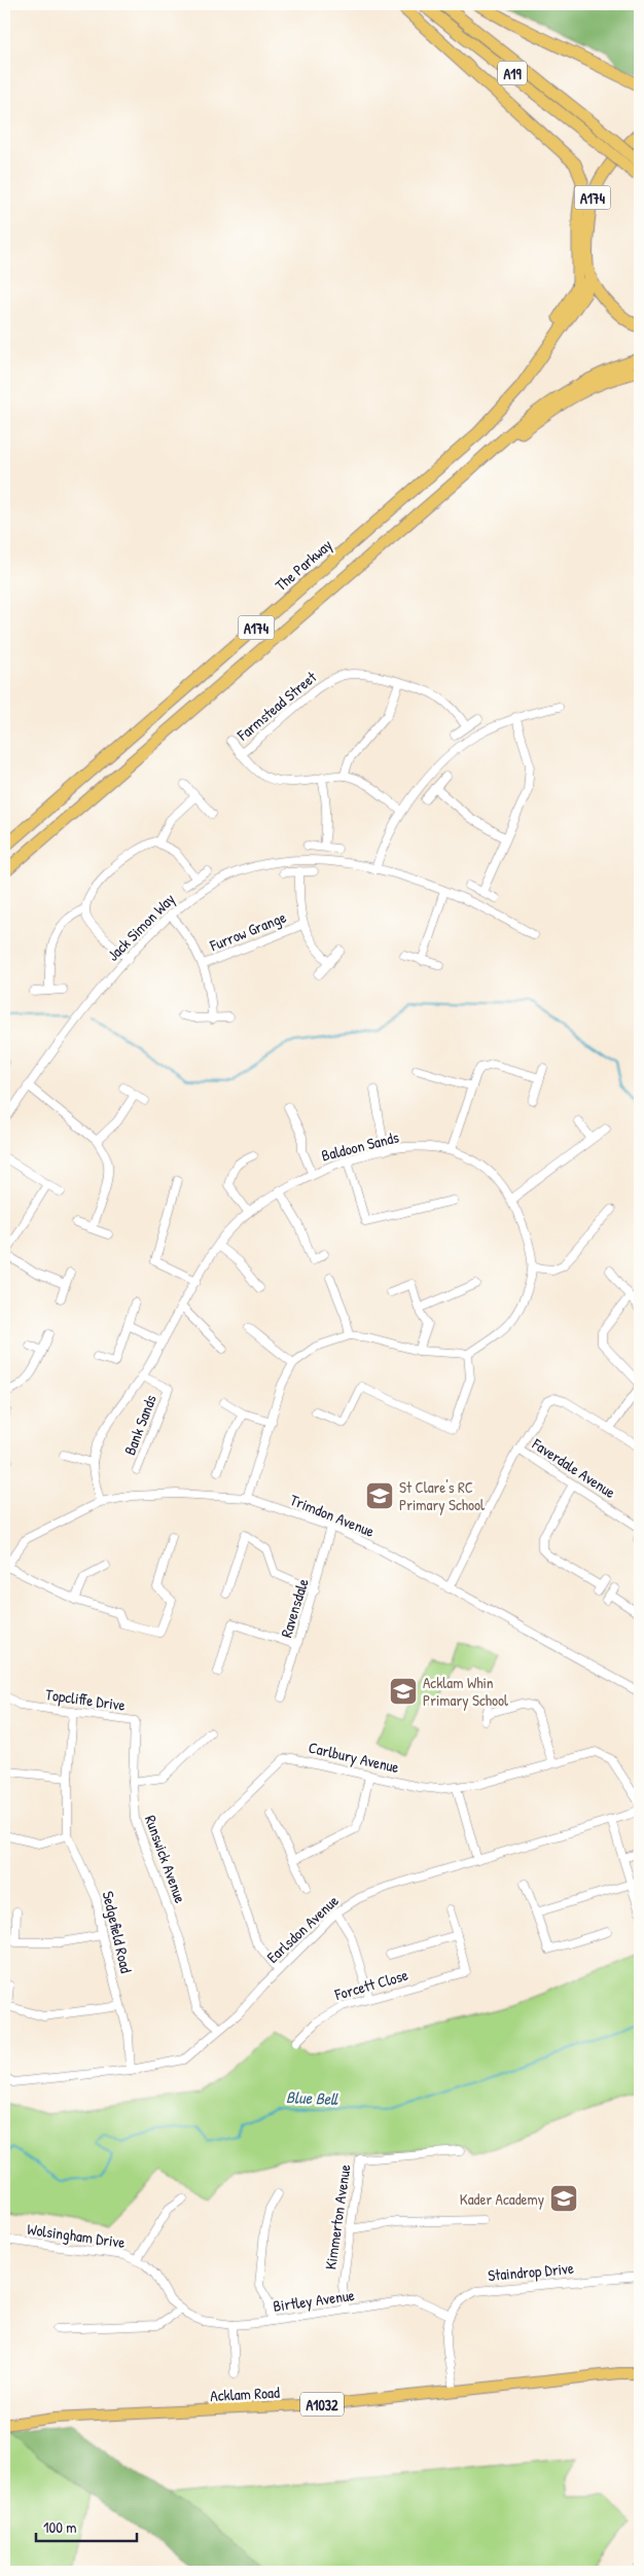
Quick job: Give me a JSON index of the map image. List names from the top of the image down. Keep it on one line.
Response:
{"streets":{"highway":["A19","A174","The Parkway"],"main road":["Acklam Road","A1032"],"street":["Farmstead Street","Jack Simon Way","Furrow Grange","Baldoon Sands","Bank Sands","Faverdale Avenue","Trimdon Avenue","Ravensdale","Topcliffe Drive","Carlbury Avenue","Runswick Avenue","Earlsdon Avenue","Sedgefield Road","Forcett Close","Kimmerton Avenue","Wolsingham Drive","Staindrop Drive","Birtley Avenue"]},"crossings":[["A174","The Parkway"],["Jack Simon Way","Furrow Grange"],["Baldoon Sands","Bank Sands"],["Baldoon Sands","Trimdon Avenue"],["Trimdon Avenue","Ravensdale"],["Topcliffe Drive","Runswick Avenue"],["Topcliffe Drive","Sedgefield Road"],["Carlbury Avenue","Earlsdon Avenue"],["Runswick Avenue","Earlsdon Avenue"],["Earlsdon Avenue","Sedgefield Road"],["Kimmerton Avenue","Birtley Avenue"],["Wolsingham Drive","Birtley Avenue"],["Staindrop Drive","Birtley Avenue"]],"water":["Blue Bell"],"places":{"school or university":["St Clare's RC Primary School","Acklam Whin Primary School","Kader Academy"]},"scale_bar":"100 m"}
